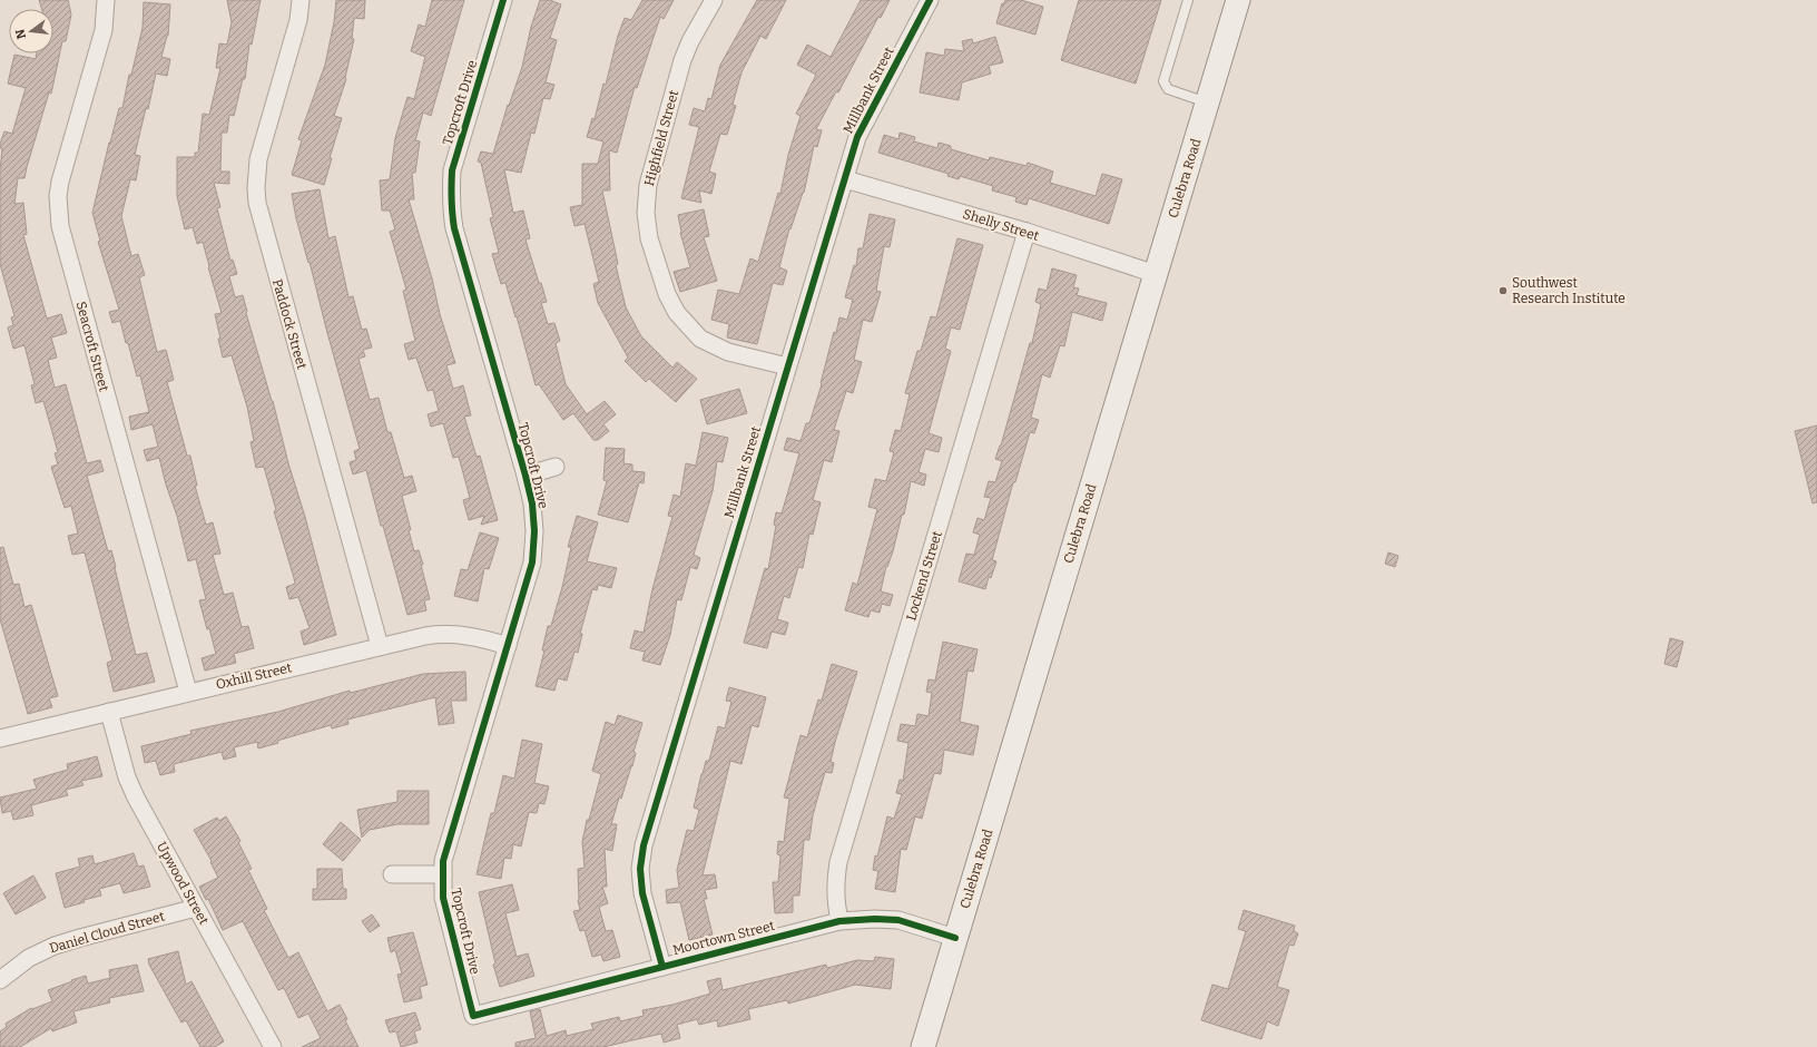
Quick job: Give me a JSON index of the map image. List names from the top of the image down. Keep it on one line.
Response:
{"streets":{"main road":["Culebra Road"],"street":["Millbank Street","Topcroft Drive","Highfield Street","Shelly Street","Paddock Street","Seacroft Street","Lockend Street","Oxhill Street","Upwood Street","Daniel Cloud Street","Moortown Street"]},"crossings":[["Millbank Street","Highfield Street"],["Millbank Street","Shelly Street"],["Millbank Street","Moortown Street"],["Topcroft Drive","Oxhill Street"],["Topcroft Drive","Moortown Street"],["Culebra Road","Shelly Street"],["Culebra Road","Moortown Street"],["Shelly Street","Lockend Street"],["Paddock Street","Oxhill Street"],["Seacroft Street","Oxhill Street"],["Lockend Street","Moortown Street"],["Oxhill Street","Upwood Street"],["Upwood Street","Daniel Cloud Street"]],"places":["Southwest Research Institute"],"north":"left"}
